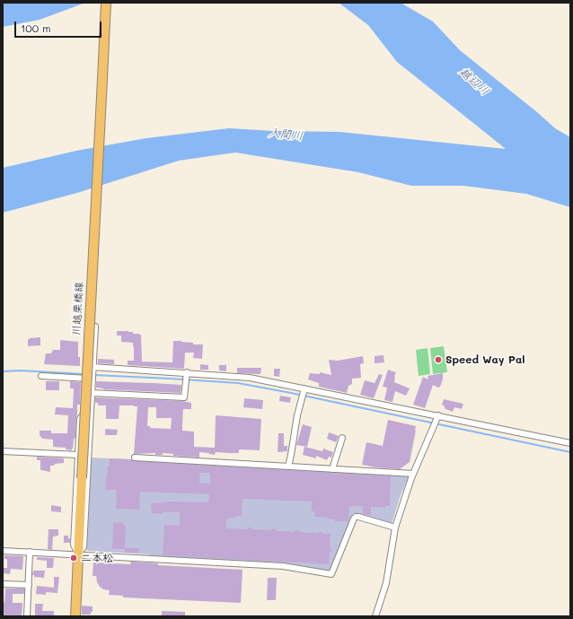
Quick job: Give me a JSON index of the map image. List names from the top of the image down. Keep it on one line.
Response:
{"streets":{"main road":["川越栗橋線"]},"water":["越辺川","入間川"],"places":["Speed Way Pal","二本松"],"scale_bar":"100 m"}
